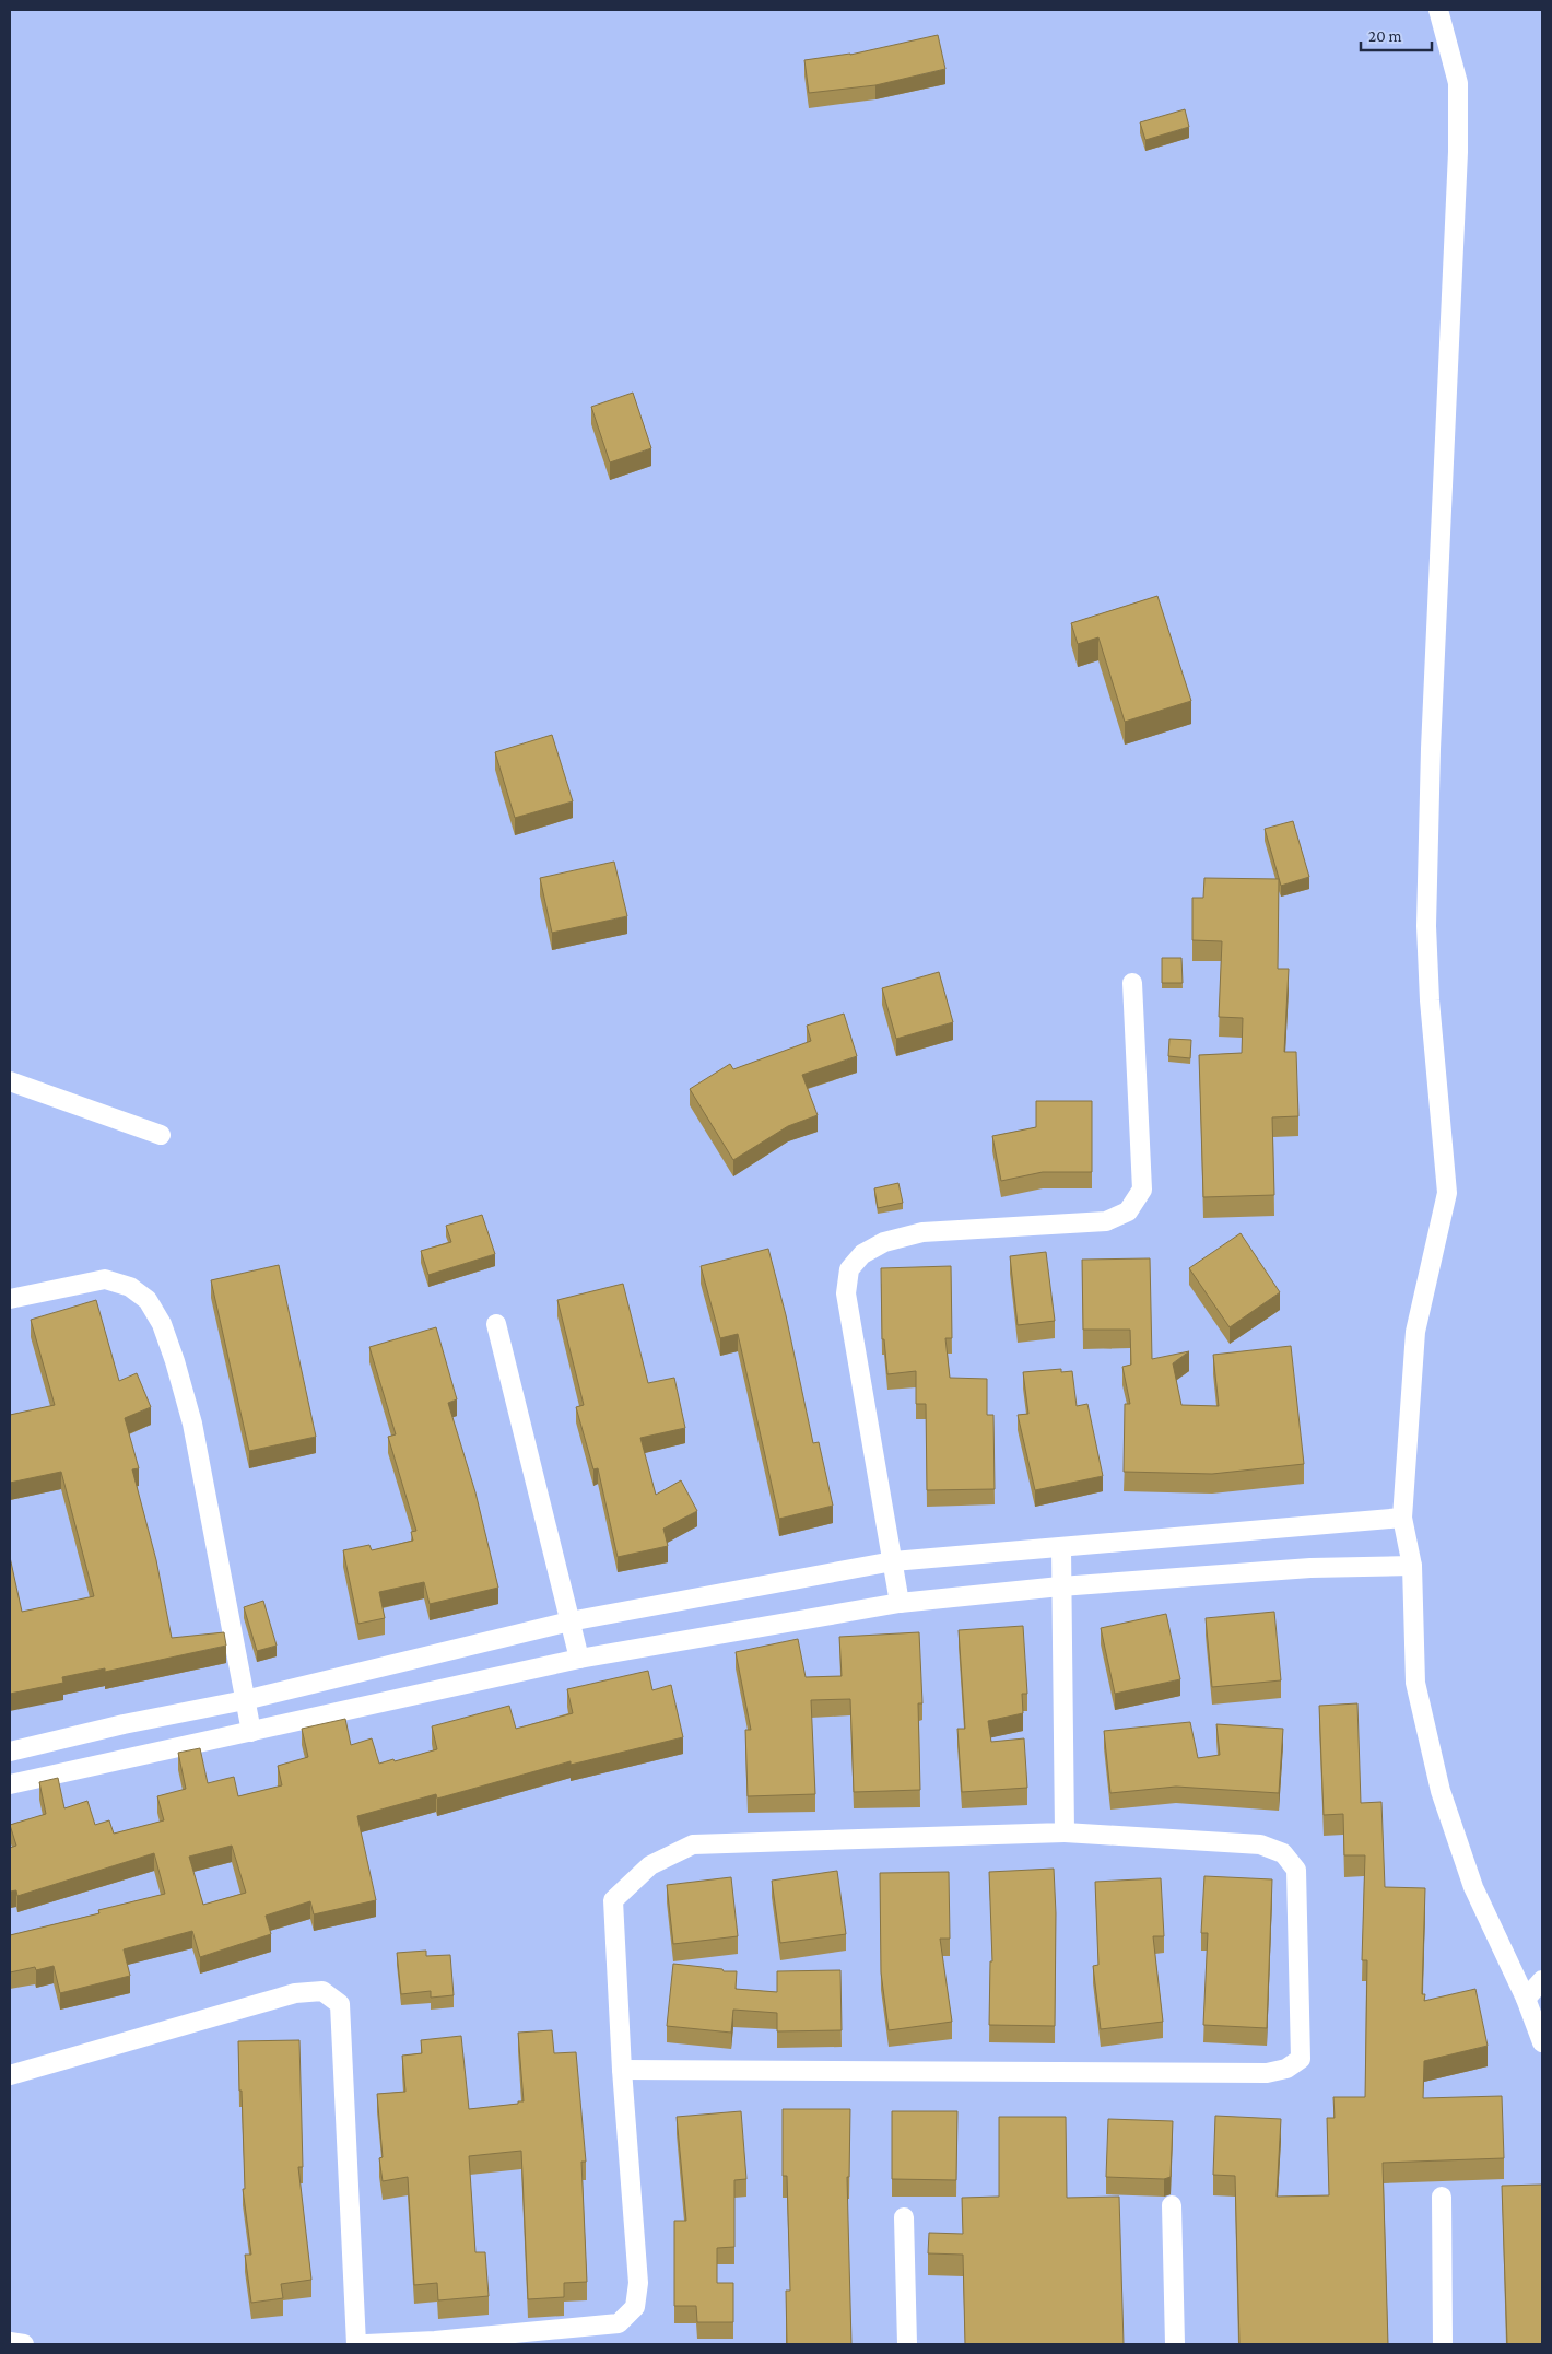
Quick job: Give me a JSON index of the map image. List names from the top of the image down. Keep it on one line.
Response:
{"scale_bar":"20 m"}
